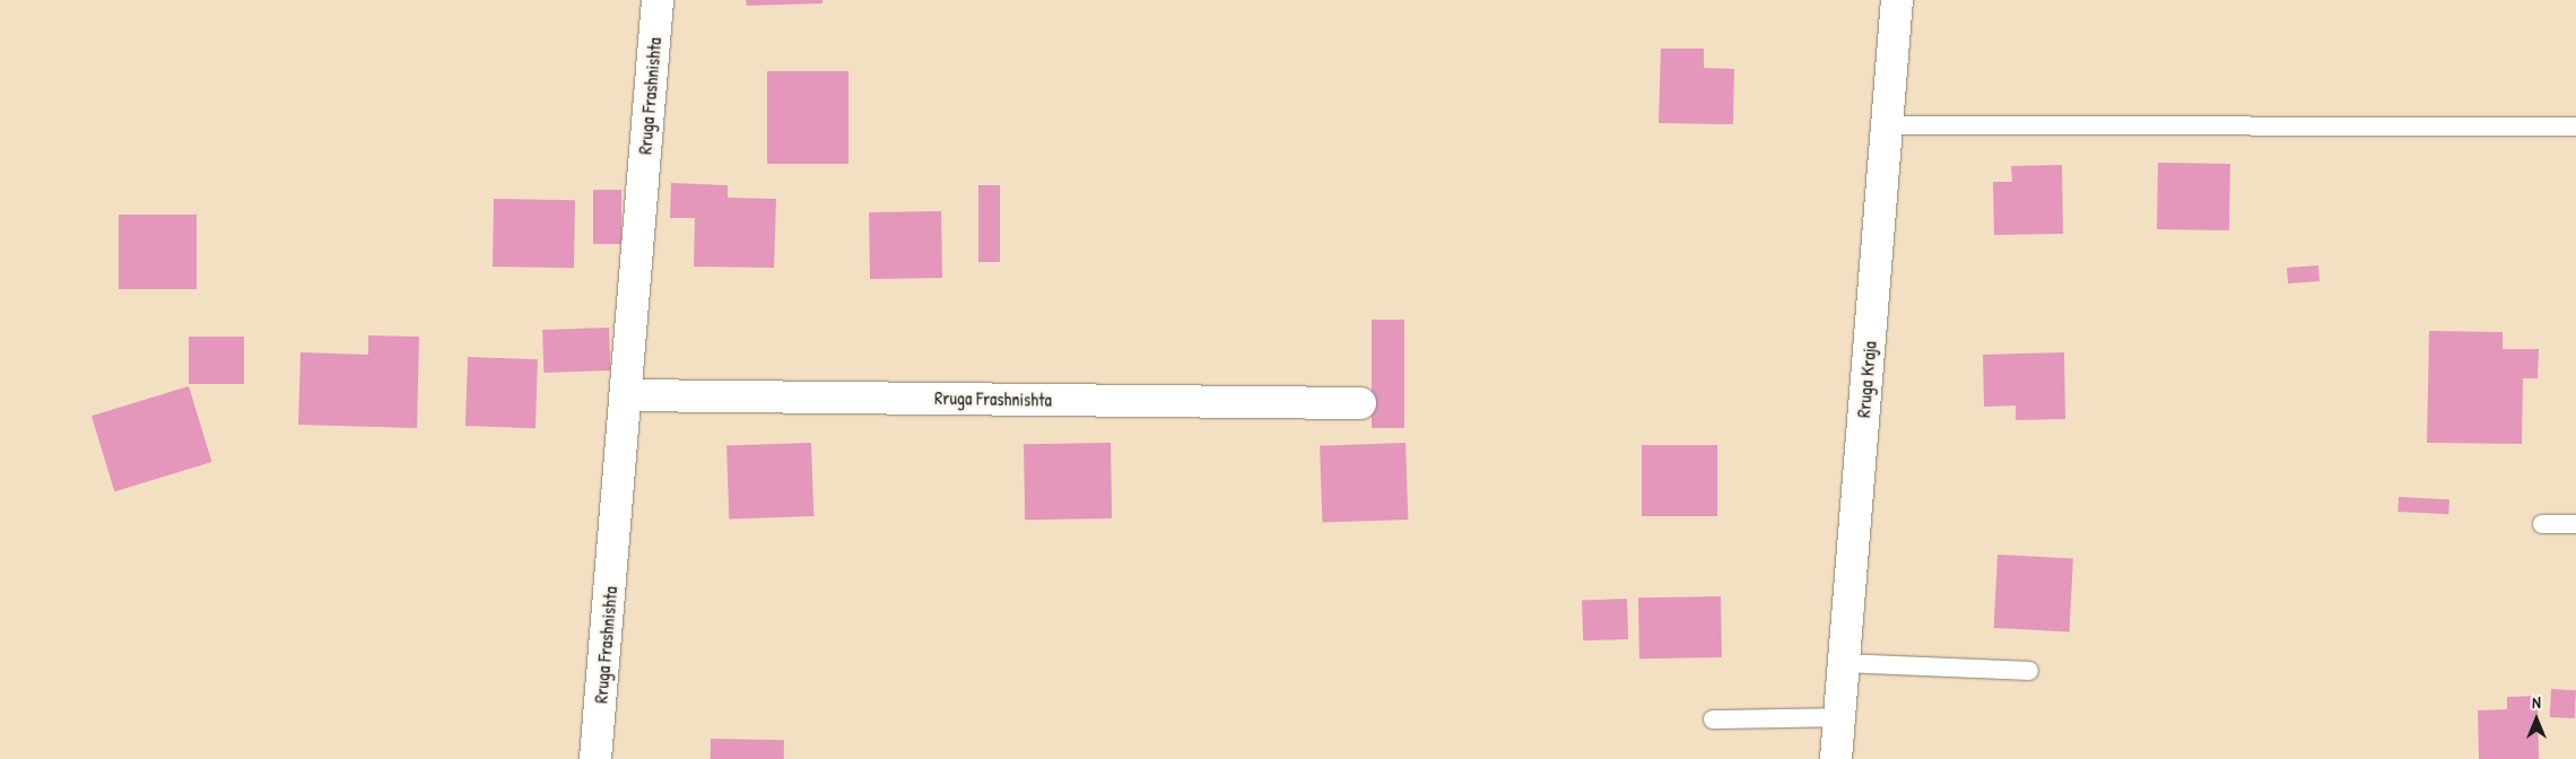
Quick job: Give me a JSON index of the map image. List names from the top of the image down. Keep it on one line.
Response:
{"streets":{"street":["Rruga Frashnishta","Rruga Kraja"]},"north":"top"}
